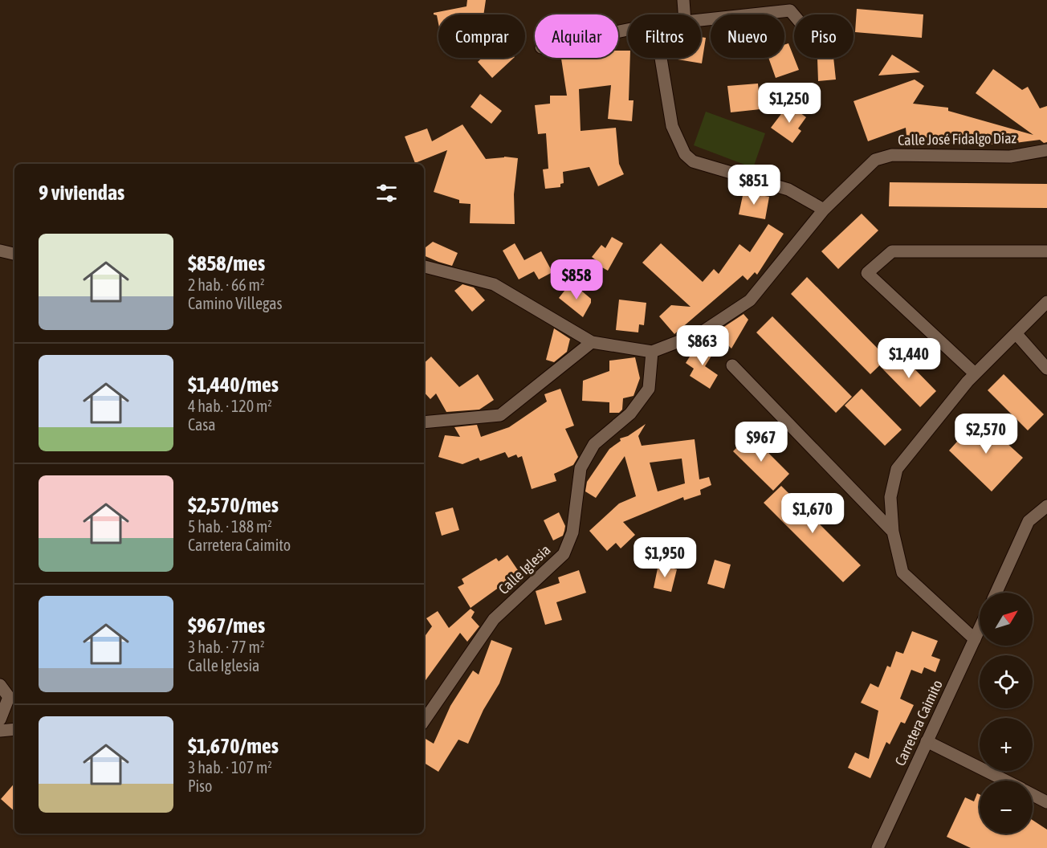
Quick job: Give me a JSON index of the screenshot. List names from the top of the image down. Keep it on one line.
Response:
{"streets":{"street":["Calle José Fidalgo Díaz","Calle Iglesia","Carretera Caimito"]},"crossings":[["Calle José Fidalgo Díaz","Calle Iglesia"]],"north":"top right","page":{"chip":["Comprar","Alquilar","Filtros","Nuevo","Piso"],"price":["$1,250","$851","$858","$863","$1,440","$2,570","$967","$1,670","$1,950"],"heading":"9 viviendas","list":[{"name":"$858/mes","note":"2 hab. · 66 m² · Camino Villegas"},{"name":"$1,440/mes","note":"4 hab. · 120 m² · Casa"},{"name":"$2,570/mes","note":"5 hab. · 188 m² · Carretera Caimito"},{"name":"$967/mes","note":"3 hab. · 77 m² · Calle Iglesia"},{"name":"$1,670/mes","note":"3 hab. · 107 m² · Piso"}],"map_buttons":["+","−"]}}
